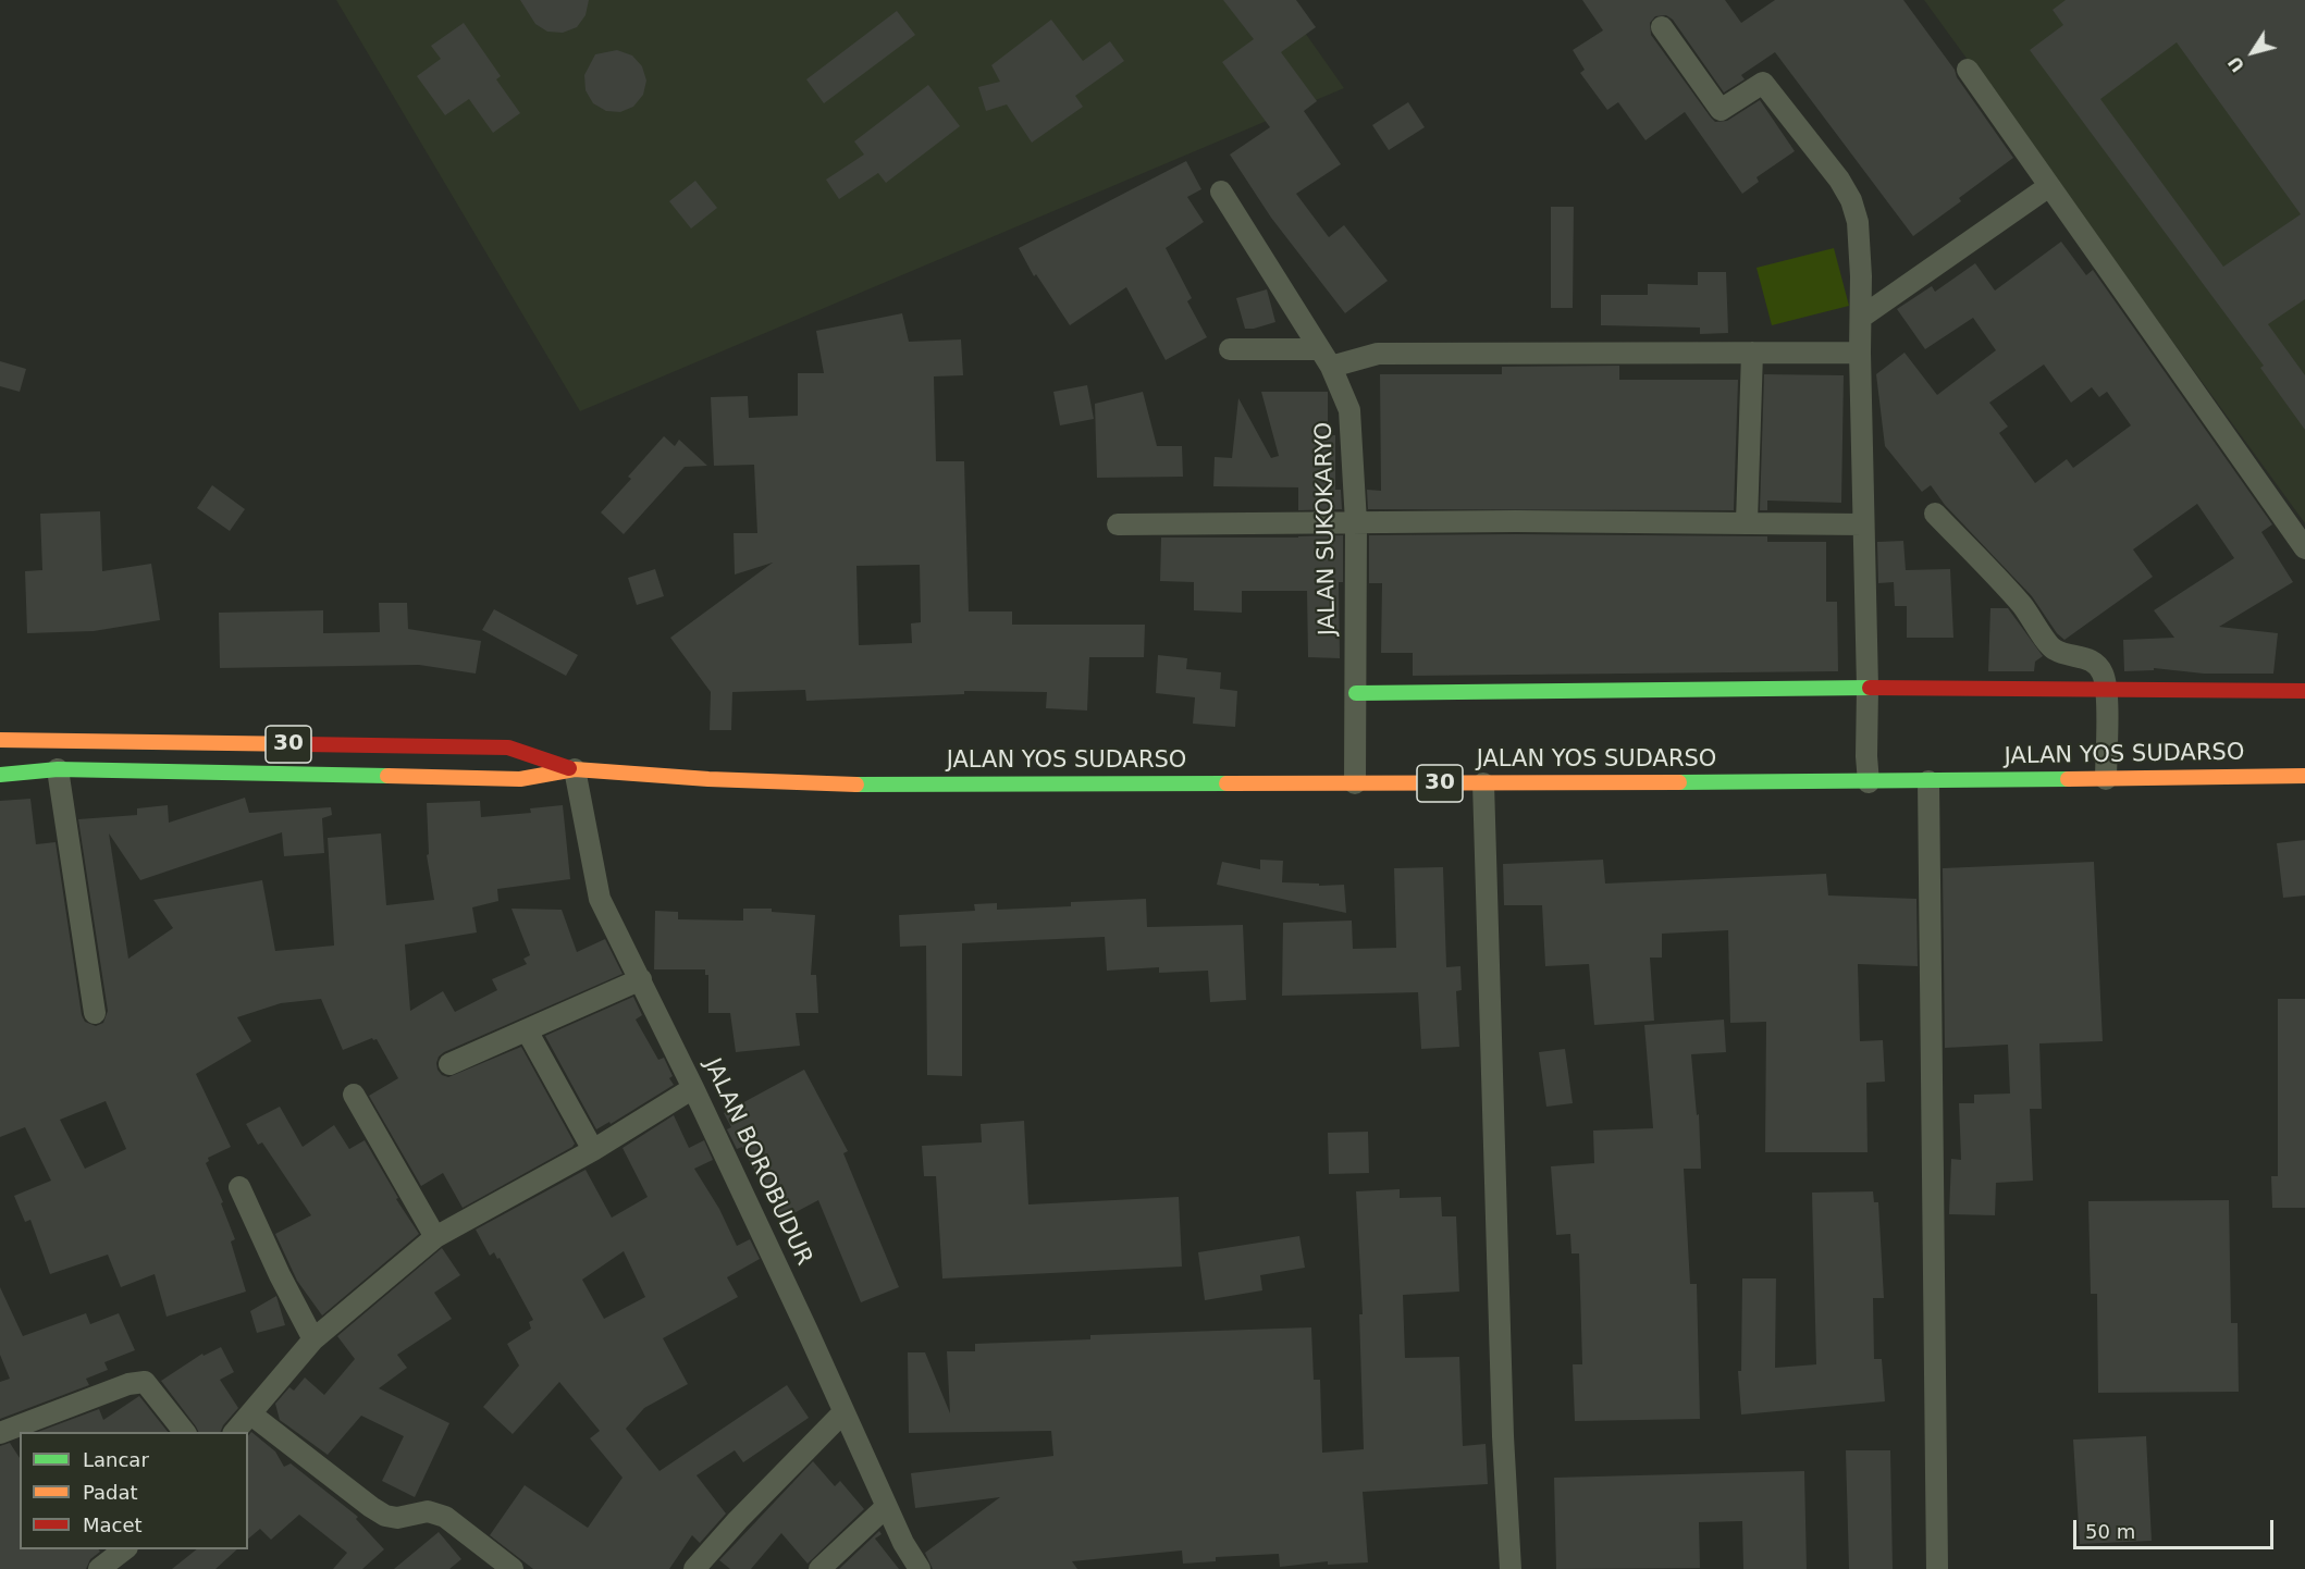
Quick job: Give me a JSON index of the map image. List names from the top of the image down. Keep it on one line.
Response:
{"streets":{"main road":["30","JALAN YOS SUDARSO"],"street":["JALAN SUKOKARYO","JALAN BOROBUDUR"]},"crossings":[["JALAN SUKOKARYO","JALAN YOS SUDARSO"],["JALAN YOS SUDARSO","JALAN BOROBUDUR"]],"legend":["Lancar","Padat","Macet"],"scale_bar":"50 m","north":"bottom left"}
